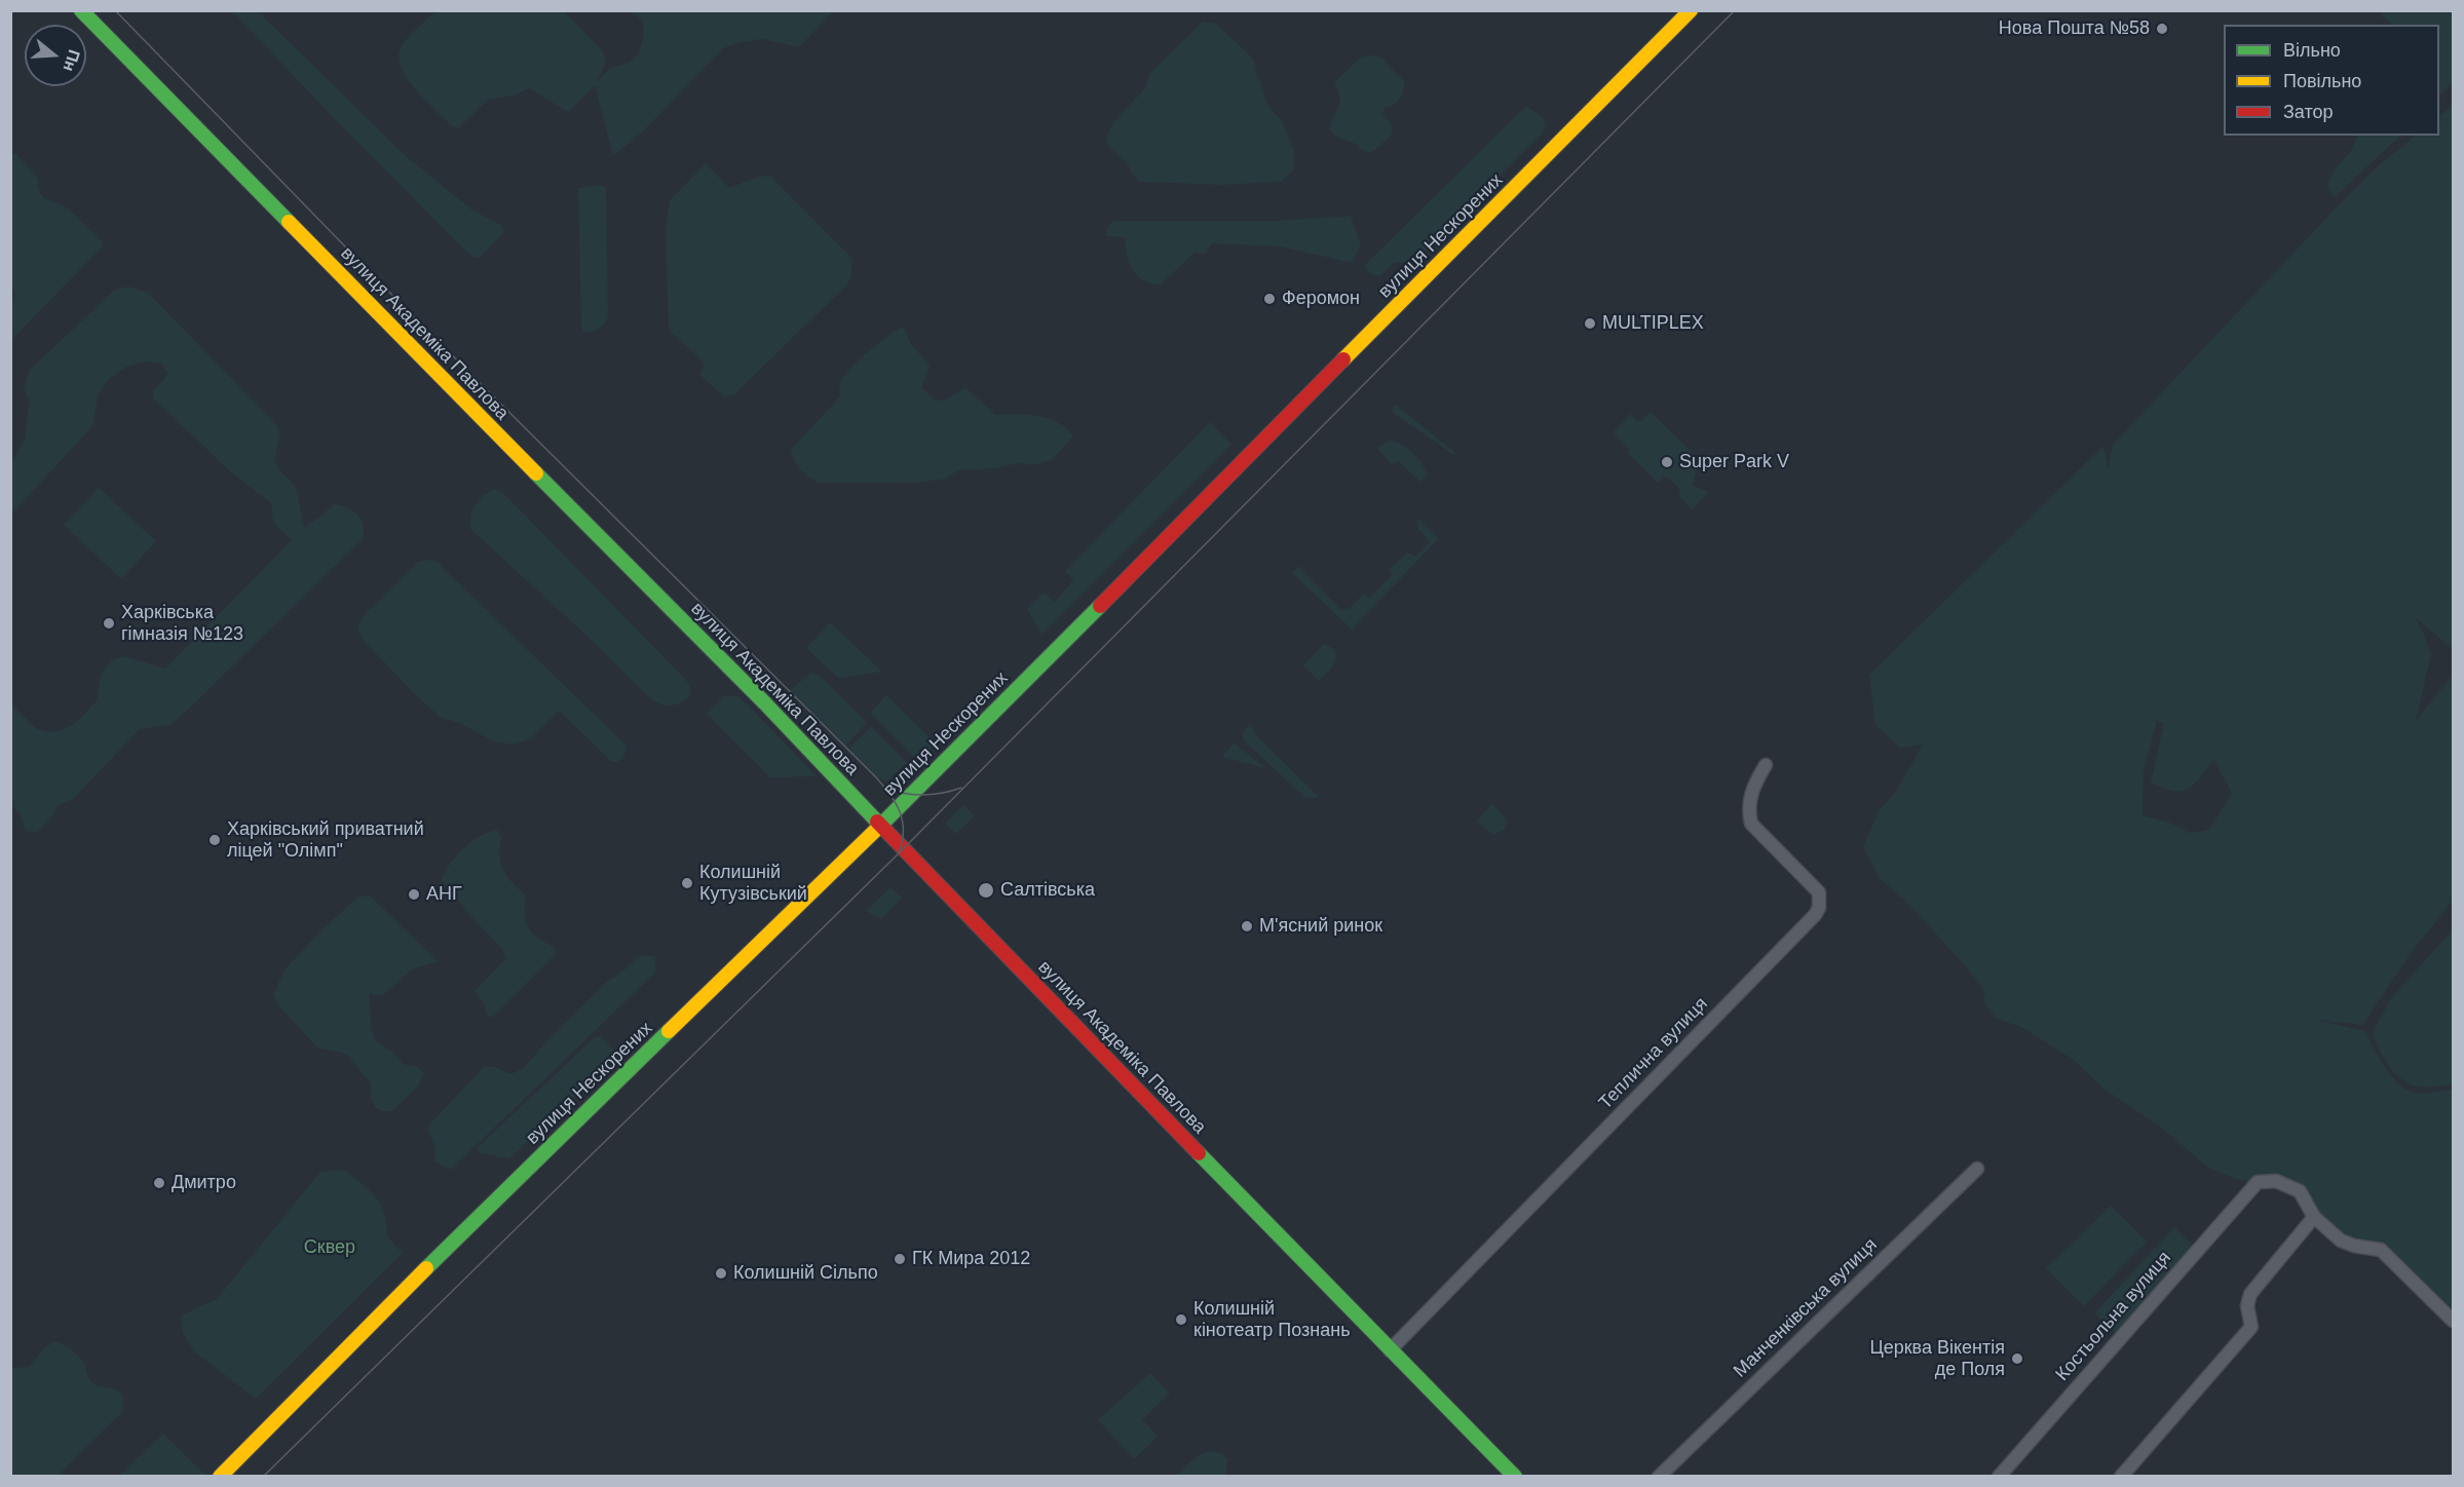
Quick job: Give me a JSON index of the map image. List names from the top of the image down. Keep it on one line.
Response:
{"streets":{"main road":["вулиця Нескорених","вулиця Академіка Павлова"],"street":["Теплична вулиця","Манченківська вулиця","Костьольна вулиця"]},"crossings":[["вулиця Нескорених","вулиця Академіка Павлова"],["вулиця Академіка Павлова","Теплична вулиця"]],"parks":["Сквер"],"places":["Нова Пошта №58","Феромон","MULTIPLEX","Super Park V","Харківська гімназія №123","Харківський приватний ліцей \"Олімп\"","Колишній Кутузівський","Салтівська","АНГ","М'ясний ринок","Дмитро","ГК Мира 2012","Колишній Сільпо","Колишній кінотеатр Познань","Церква Вікентія де Поля"],"legend":["Вільно","Повільно","Затор"],"north":"right"}
